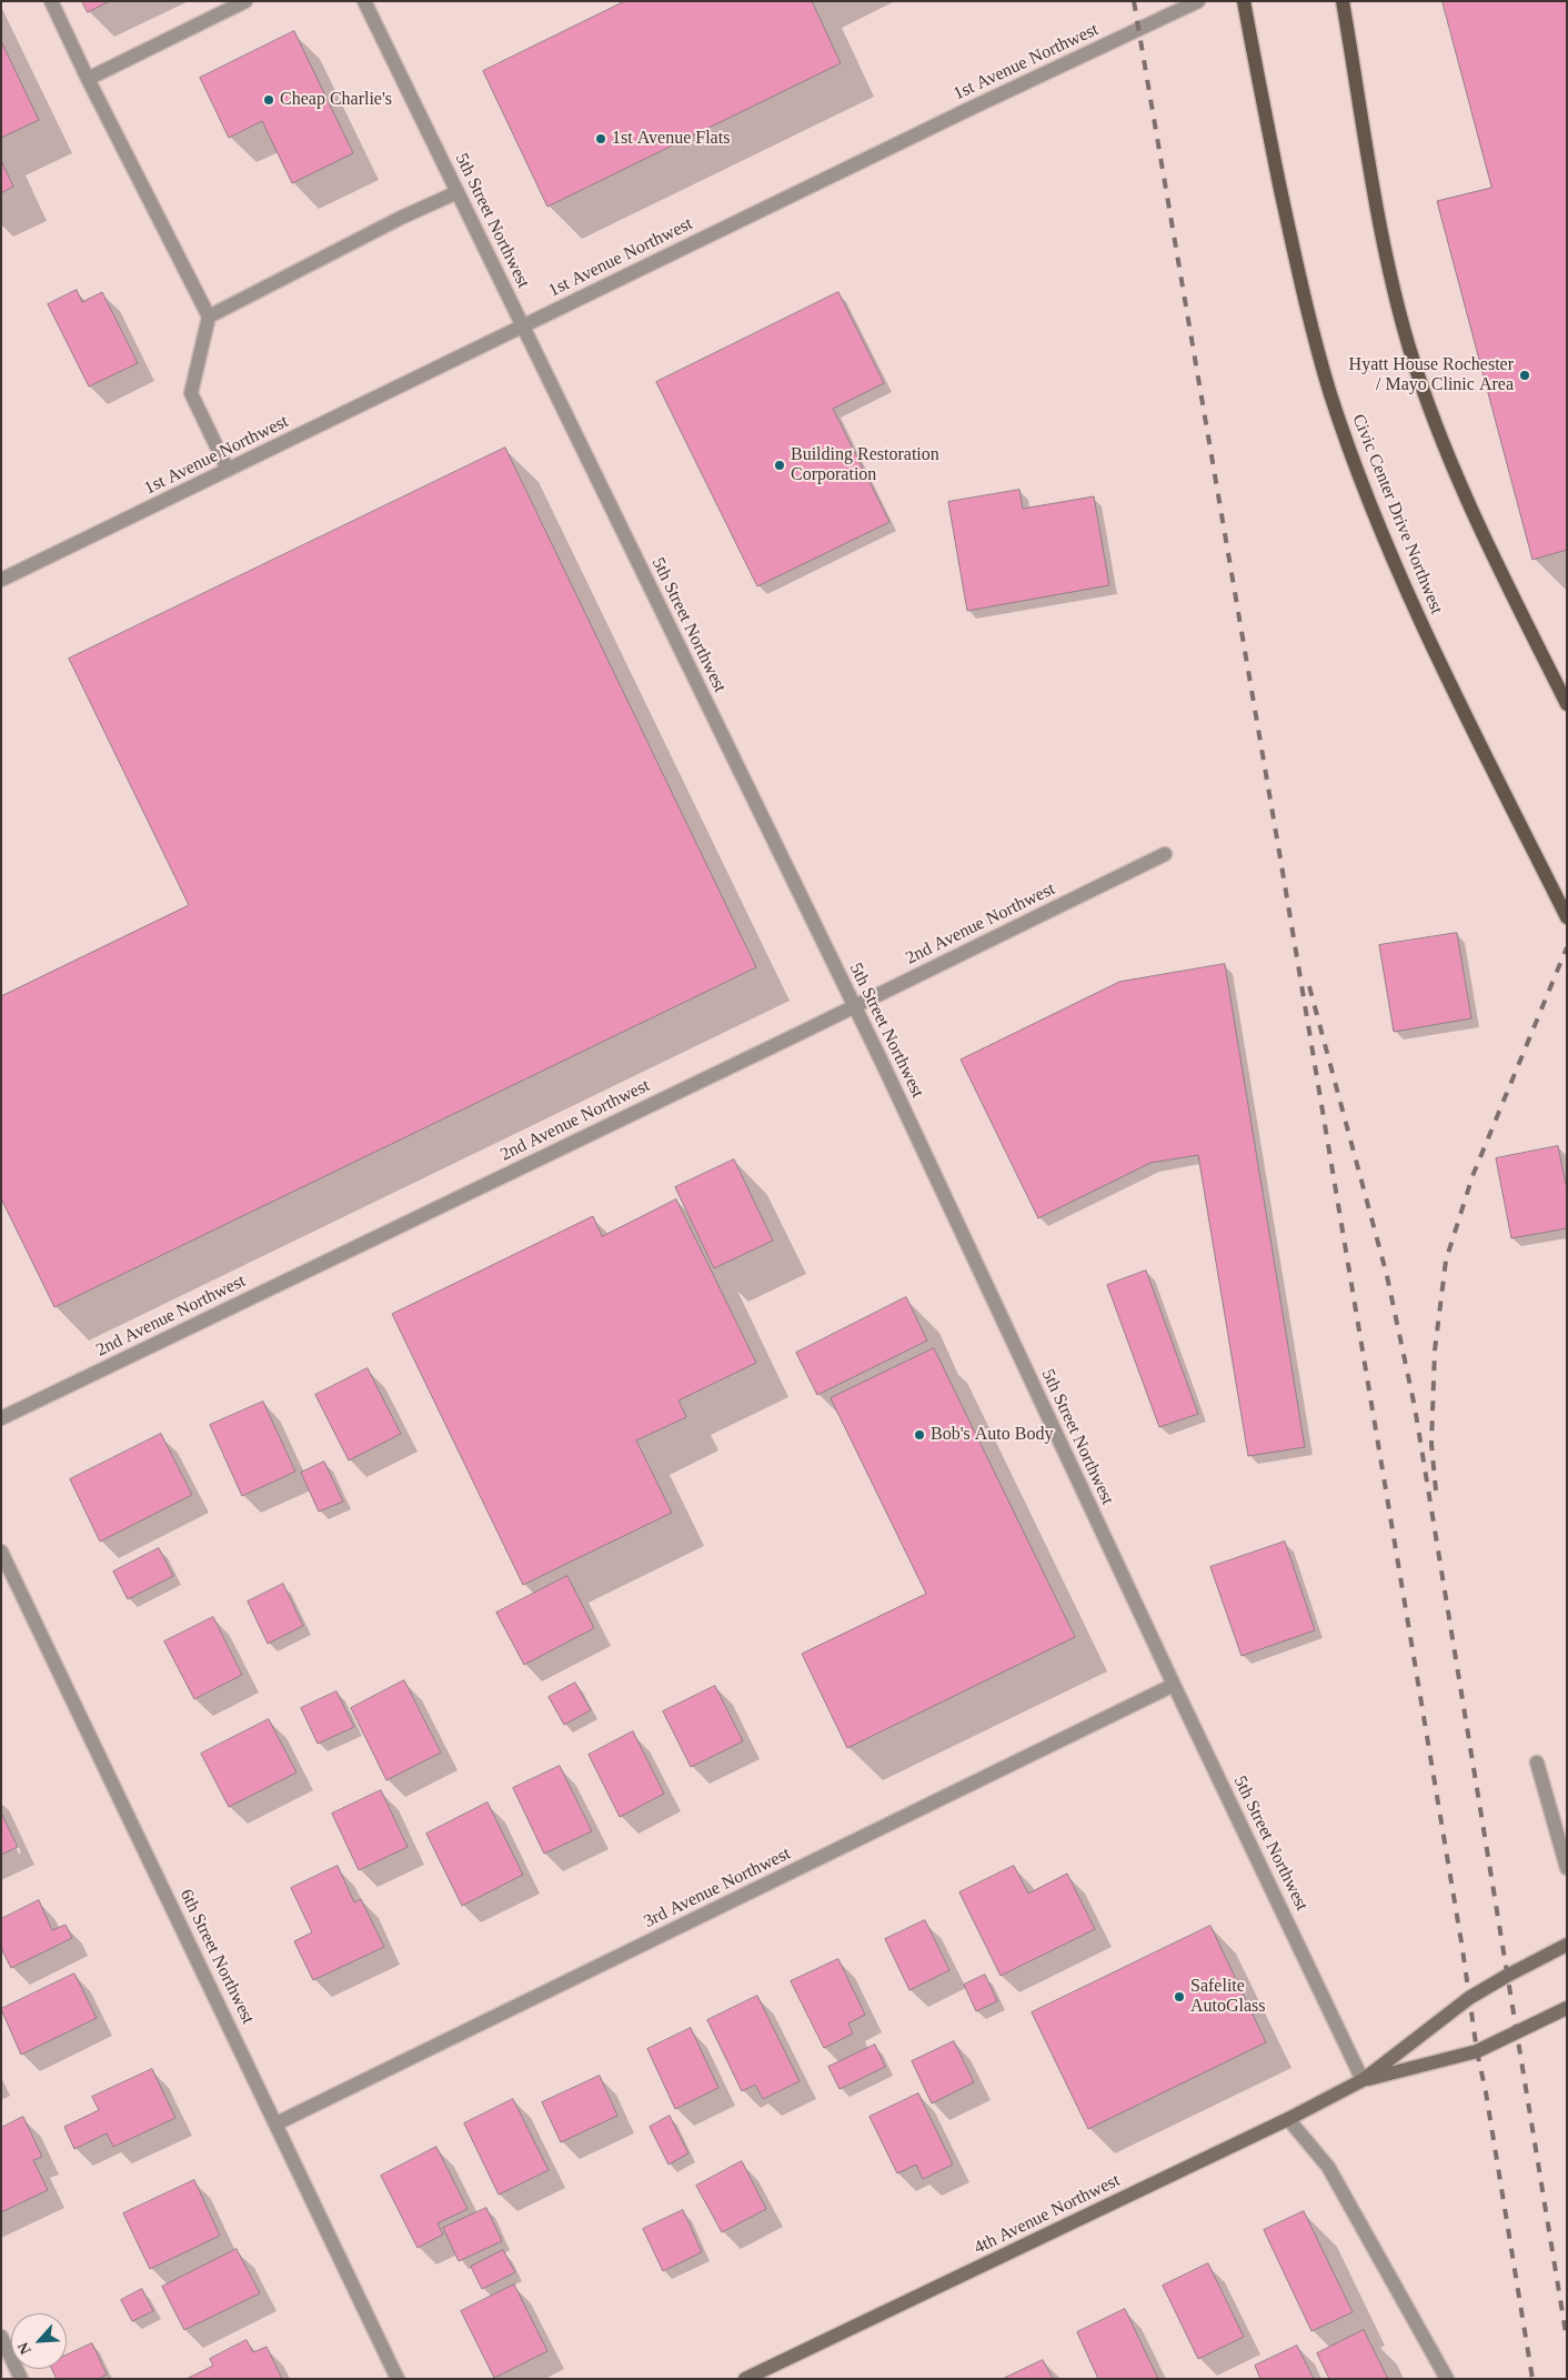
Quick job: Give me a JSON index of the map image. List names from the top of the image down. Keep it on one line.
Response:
{"streets":{"main road":["Civic Center Drive Northwest","4th Avenue Northwest"],"street":["1st Avenue Northwest","5th Street Northwest","2nd Avenue Northwest","3rd Avenue Northwest","6th Street Northwest"]},"crossings":[["1st Avenue Northwest","5th Street Northwest"],["5th Street Northwest","2nd Avenue Northwest"],["5th Street Northwest","3rd Avenue Northwest"],["5th Street Northwest","4th Avenue Northwest"],["3rd Avenue Northwest","6th Street Northwest"]],"places":["Cheap Charlie's","1st Avenue Flats","Hyatt House Rochester / Mayo Clinic Area","Building Restoration Corporation","Bob's Auto Body","Safelite AutoGlass"],"north":"bottom left"}
